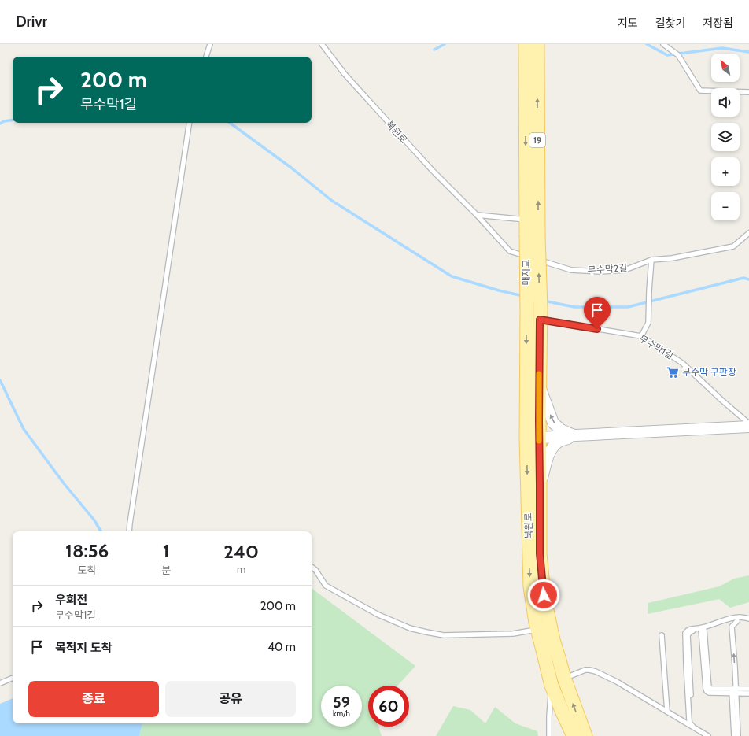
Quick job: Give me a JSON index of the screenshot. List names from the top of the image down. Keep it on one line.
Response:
{"streets":{"main road":["북원로","19","매지교"],"lane":["무수막2길","무수막1길"]},"crossings":[["북원로","무수막2길"],["북원로","매지교"],["북원로","무수막1길"],["19","매지교"],["매지교","무수막1길"]],"places":{"supermarket":["무수막 구판장"]},"north":"top left","page":{"header":"Drivr","nav":["지도","길찾기","저장됨"],"map_buttons":["+","−"],"turn":["200 m","무수막1길"],"eta":["18:56","도착","1","분","240","m"],"list":[{"name":"우회전","note":"무수막1길","value":"200 m"},{"name":"목적지 도착","value":"40 m"}],"buttons":["종료","공유"],"speed":"59 km/h","limit":"60"}}
